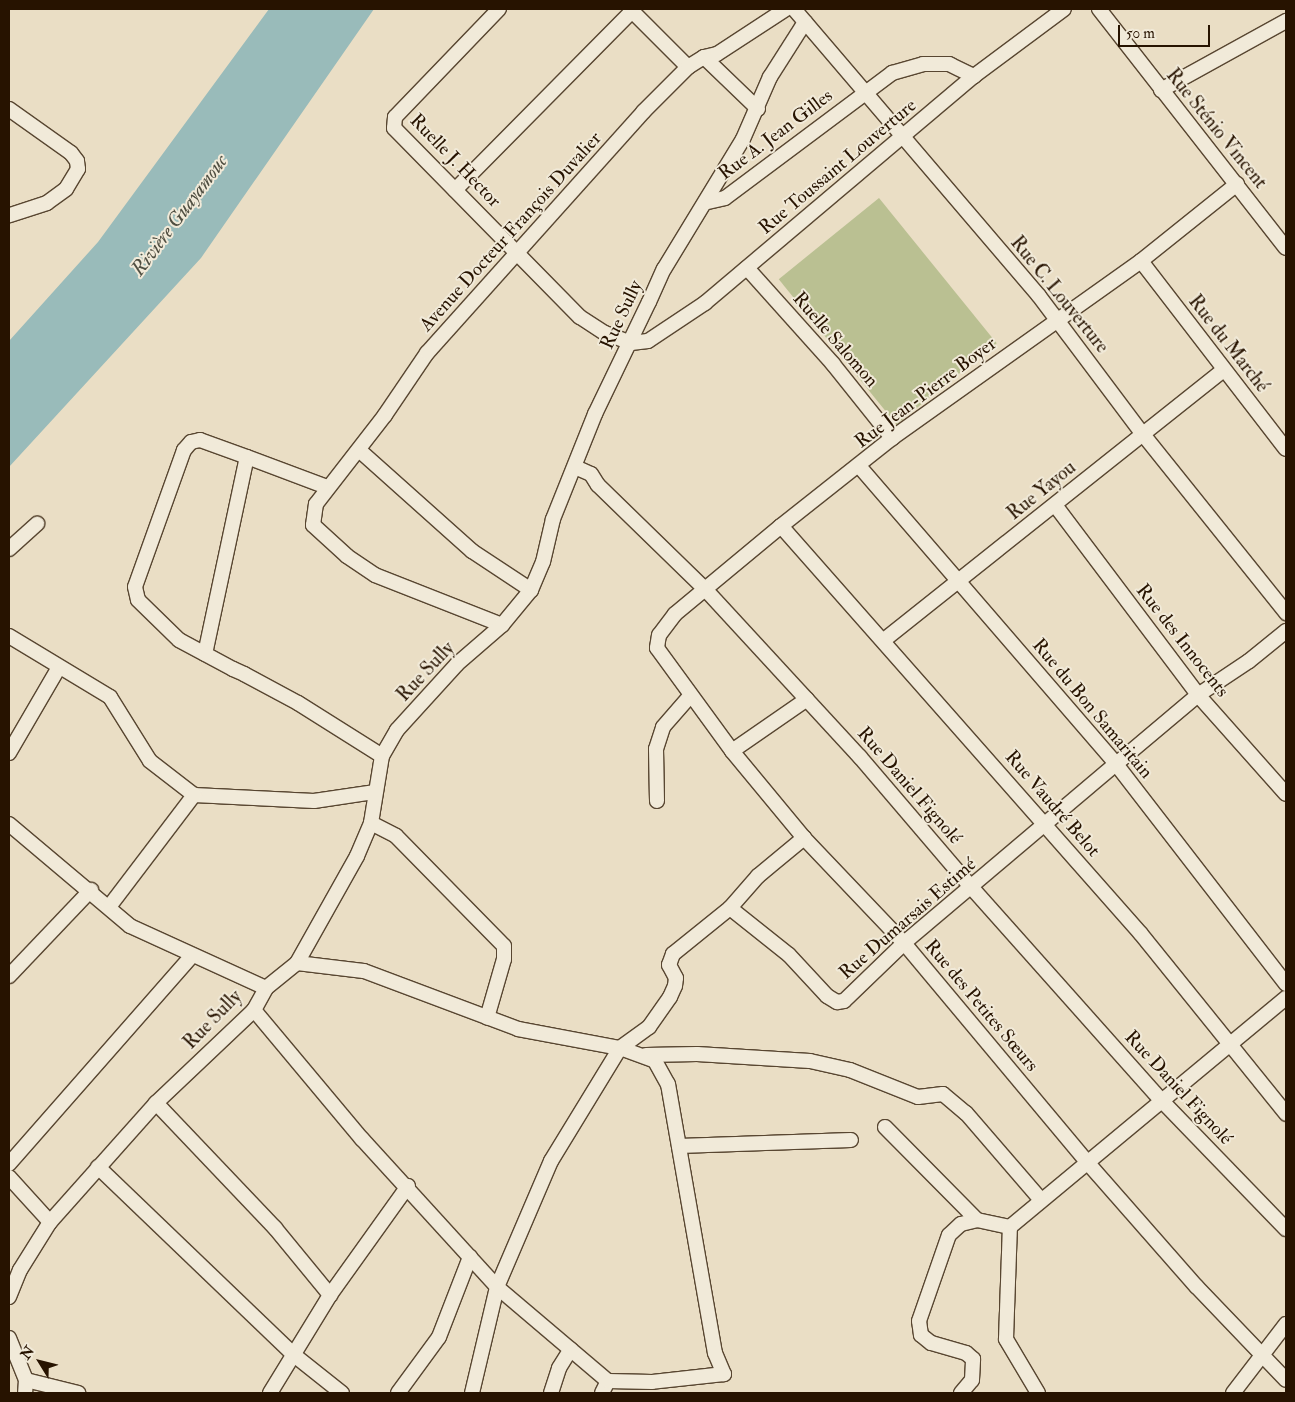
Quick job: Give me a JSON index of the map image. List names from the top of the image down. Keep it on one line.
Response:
{"streets":{"street":["Rue Sténio Vincent","Rue A. Jean Gilles","Ruelle J. Hector","Rue Toussaint Louverture","Avenue Docteur François Duvalier","Rue C. Louverture","Rue Sully","Ruelle Salomon","Rue du Marché","Rue Jean-Pierre Boyer","Rue Yayou","Rue des Innocents","Rue du Bon Samaritain","Rue Daniel Fignolé","Rue Vaudré Belot","Rue Dumarsais Estimé","Rue des Petites Sœurs"]},"crossings":[["Rue Sténio Vincent","Rue Jean-Pierre Boyer"],["Rue A. Jean Gilles","Rue Toussaint Louverture"],["Rue A. Jean Gilles","Rue C. Louverture"],["Rue A. Jean Gilles","Rue Sully"],["Ruelle J. Hector","Rue Toussaint Louverture"],["Ruelle J. Hector","Avenue Docteur François Duvalier"],["Ruelle J. Hector","Rue Sully"],["Rue Toussaint Louverture","Rue C. Louverture"],["Rue Toussaint Louverture","Rue Sully"],["Rue Toussaint Louverture","Ruelle Salomon"],["Avenue Docteur François Duvalier","Rue Sully"],["Rue C. Louverture","Rue Sully"],["Rue C. Louverture","Rue Jean-Pierre Boyer"],["Rue C. Louverture","Rue Yayou"],["Rue Sully","Rue Daniel Fignolé"],["Ruelle Salomon","Rue Jean-Pierre Boyer"],["Rue du Marché","Rue Jean-Pierre Boyer"],["Rue du Marché","Rue Yayou"],["Rue Jean-Pierre Boyer","Rue du Bon Samaritain"],["Rue Jean-Pierre Boyer","Rue Daniel Fignolé"],["Rue Jean-Pierre Boyer","Rue Vaudré Belot"],["Rue Jean-Pierre Boyer","Rue des Petites Sœurs"],["Rue Yayou","Rue des Innocents"],["Rue Yayou","Rue du Bon Samaritain"],["Rue Yayou","Rue Vaudré Belot"],["Rue des Innocents","Rue Dumarsais Estimé"],["Rue du Bon Samaritain","Rue Dumarsais Estimé"],["Rue Daniel Fignolé","Rue Dumarsais Estimé"],["Rue Vaudré Belot","Rue Dumarsais Estimé"],["Rue Dumarsais Estimé","Rue des Petites Sœurs"]],"water":["Rivière Guayamouc"],"scale_bar":"50 m","north":"top left"}
